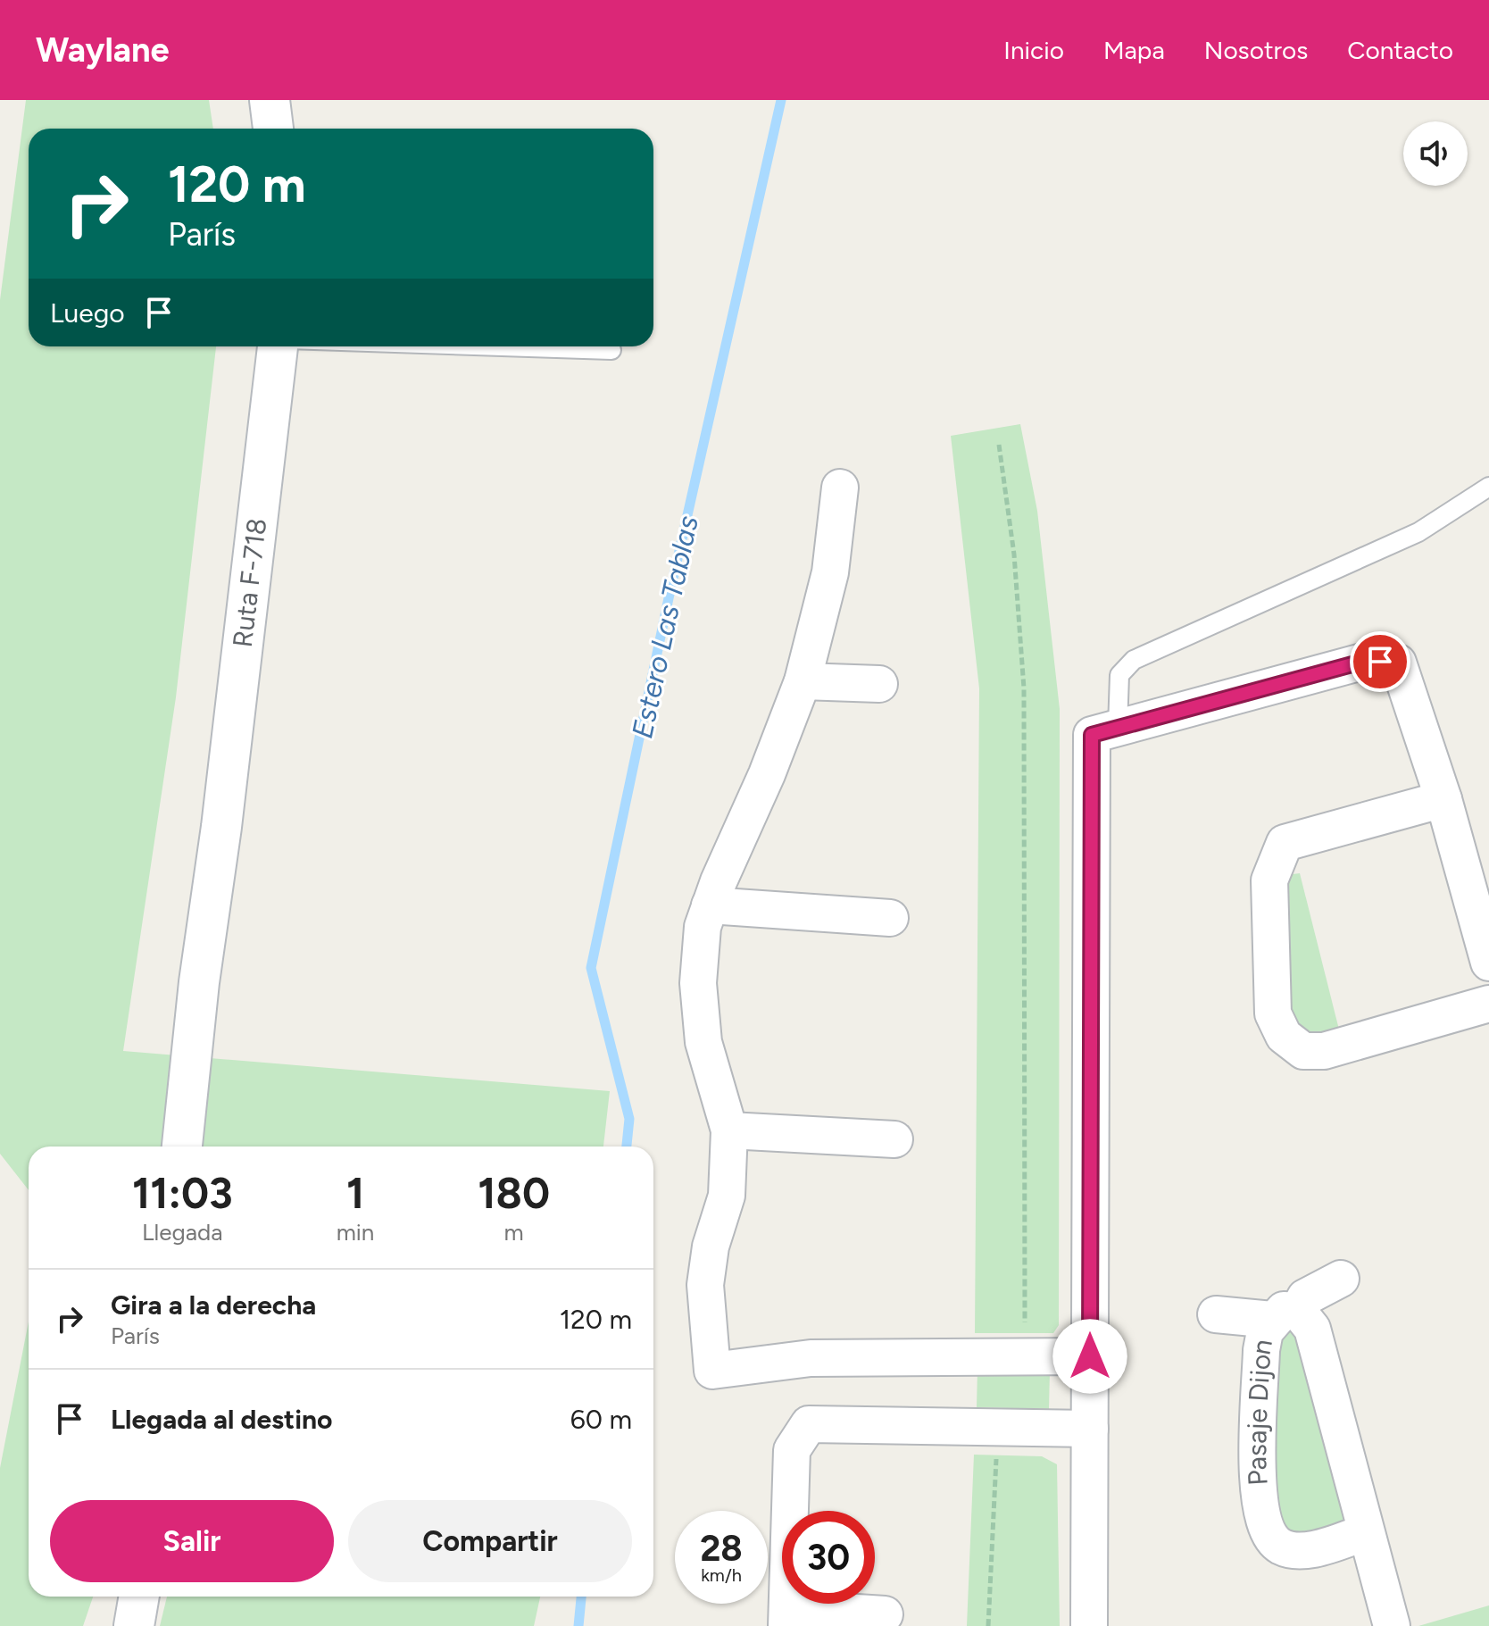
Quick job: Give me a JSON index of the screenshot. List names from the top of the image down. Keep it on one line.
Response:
{"streets":{"main road":["Ruta F-718"],"street":["Pasaje Dijon"]},"water":["Estero Las Tablas"],"page":{"header":"Waylane","nav":["Inicio","Mapa","Nosotros","Contacto"],"turn":["120 m","París"],"then":"Luego","eta":["11:03","Llegada","1","min","180","m"],"list":[{"name":"Gira a la derecha","note":"París","value":"120 m"},{"name":"Llegada al destino","value":"60 m"}],"buttons":["Salir","Compartir"],"speed":"28 km/h","limit":"30"}}
